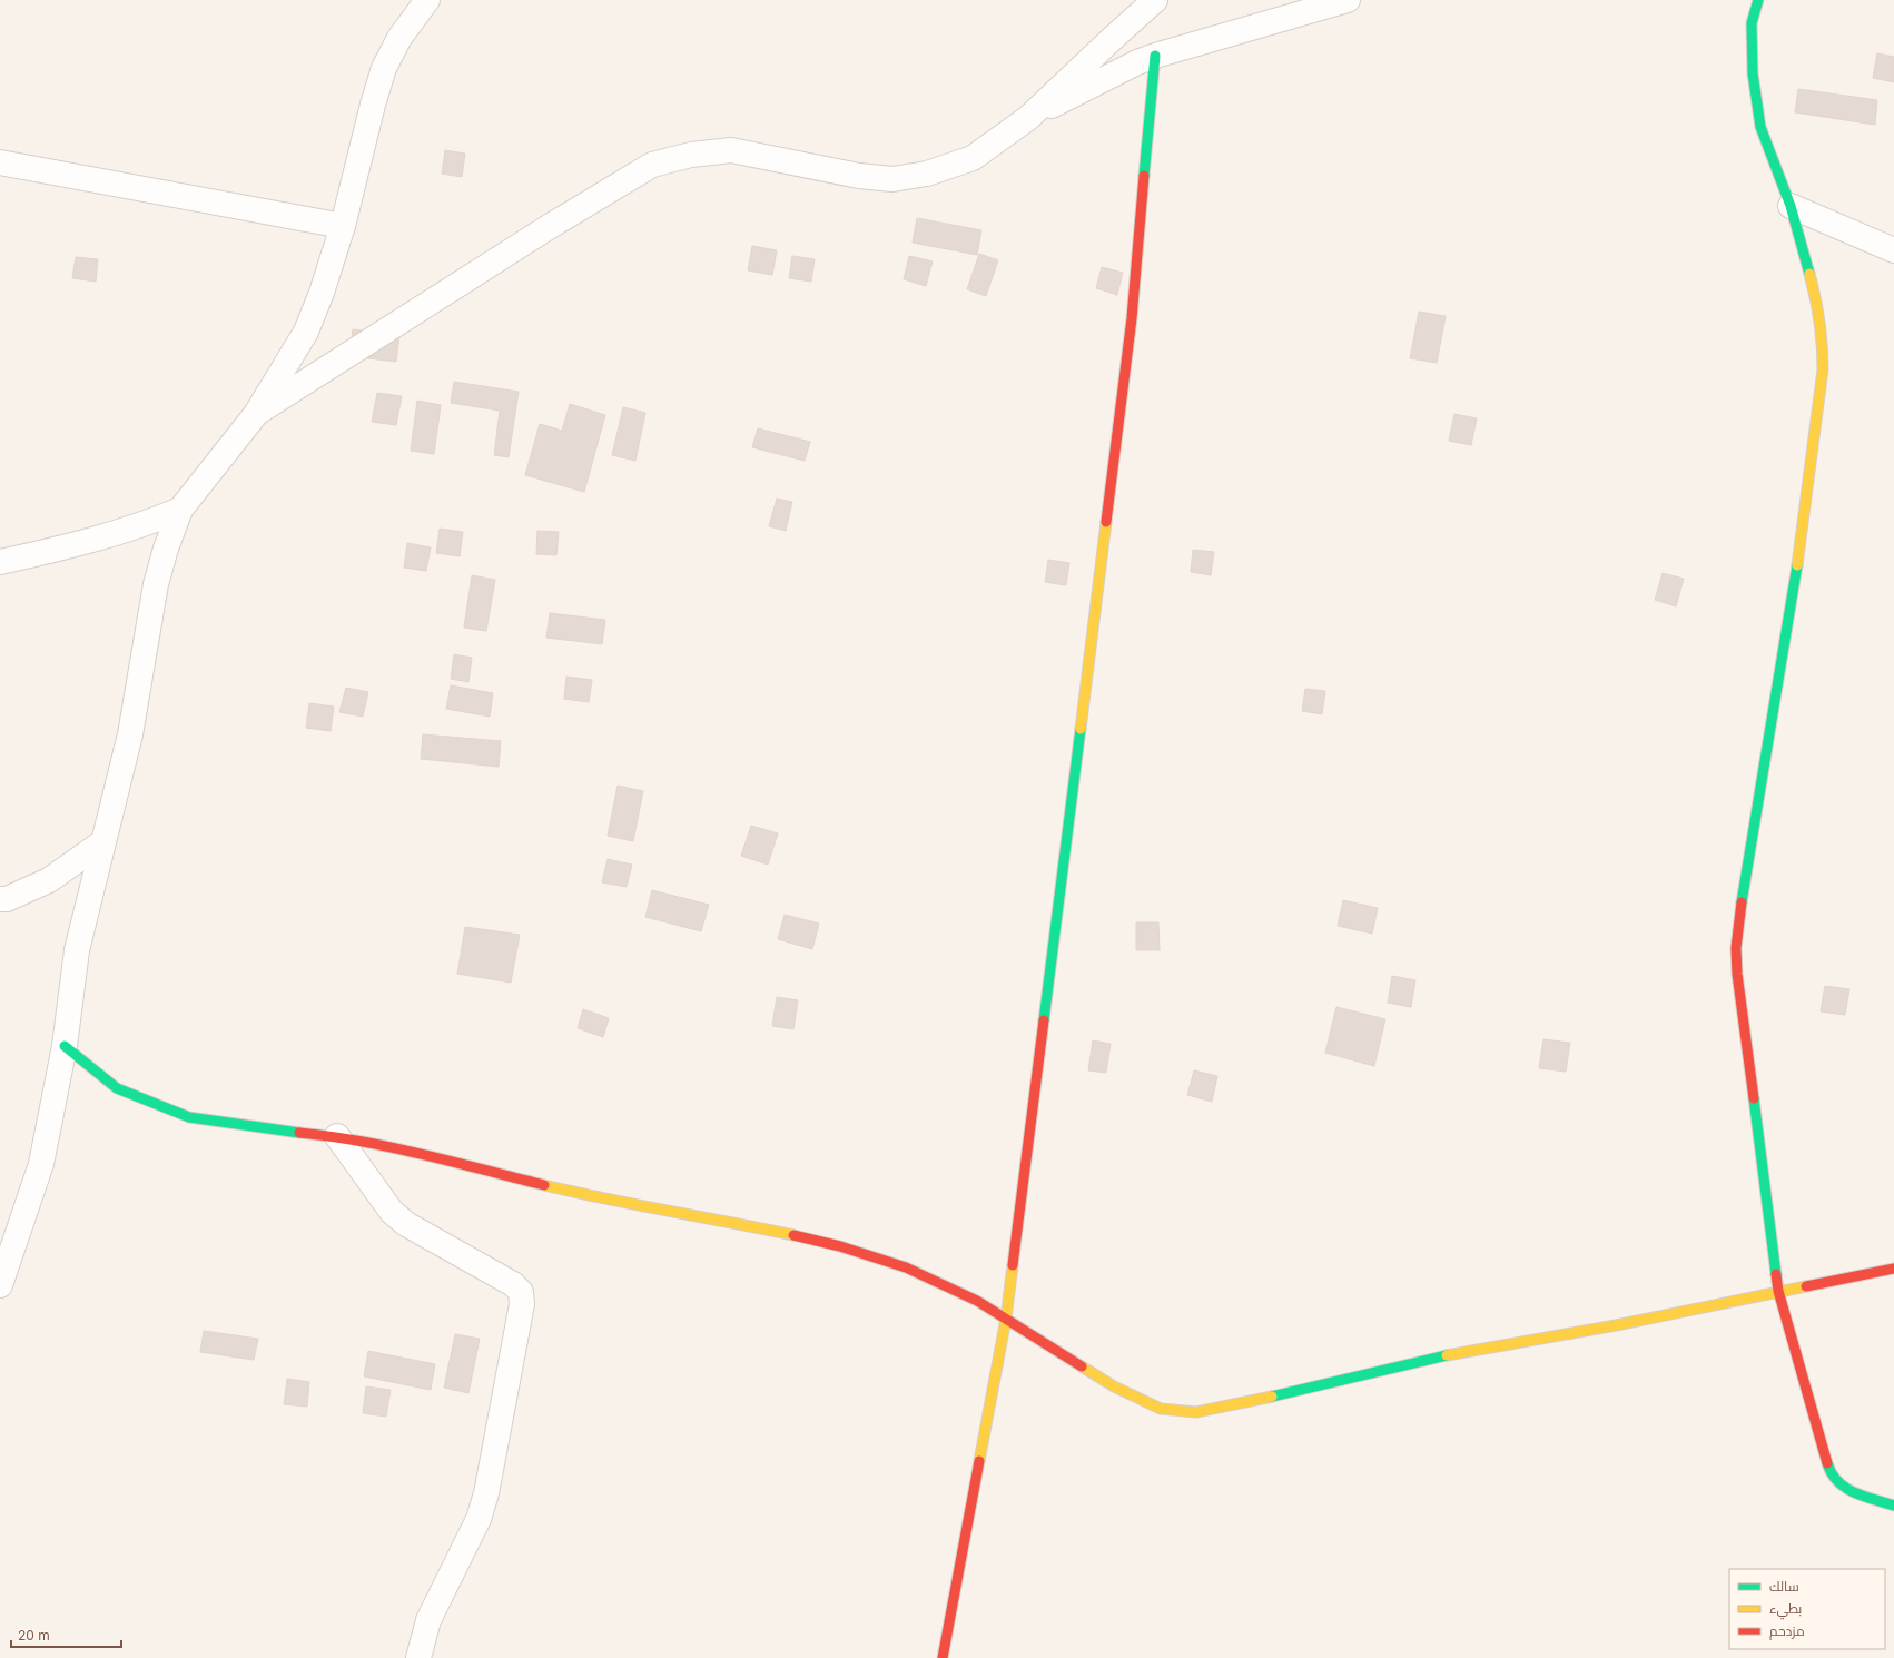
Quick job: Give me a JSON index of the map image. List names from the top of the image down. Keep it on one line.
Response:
{"legend":["سالك","بطيء","مزدحم"],"scale_bar":"20 m"}
